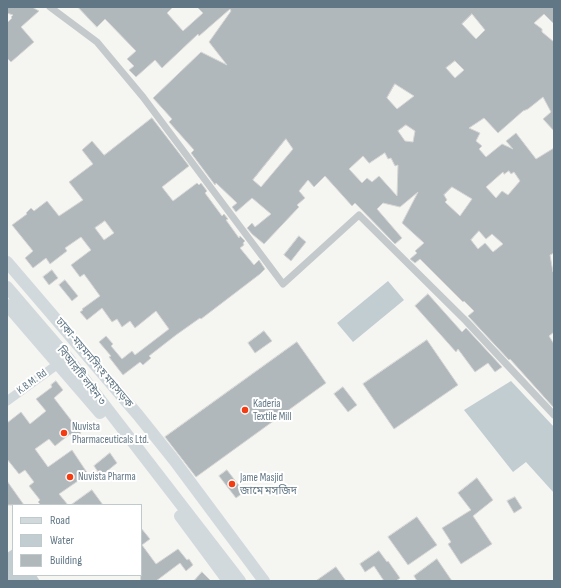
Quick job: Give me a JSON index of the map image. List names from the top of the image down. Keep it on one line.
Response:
{"streets":{"highway":["ঢাকা-ময়মনসিংহ মহাসড়ক","বিআরটি লাইন ৩"],"street":["K.B.M. Rd"]},"places":["Kaderia Textile Mill","Nuvista Pharmaceuticals Ltd.","Nuvista Pharma","Jame Masjid জামে মসজিদ"],"legend":["Road","Water","Building"]}
